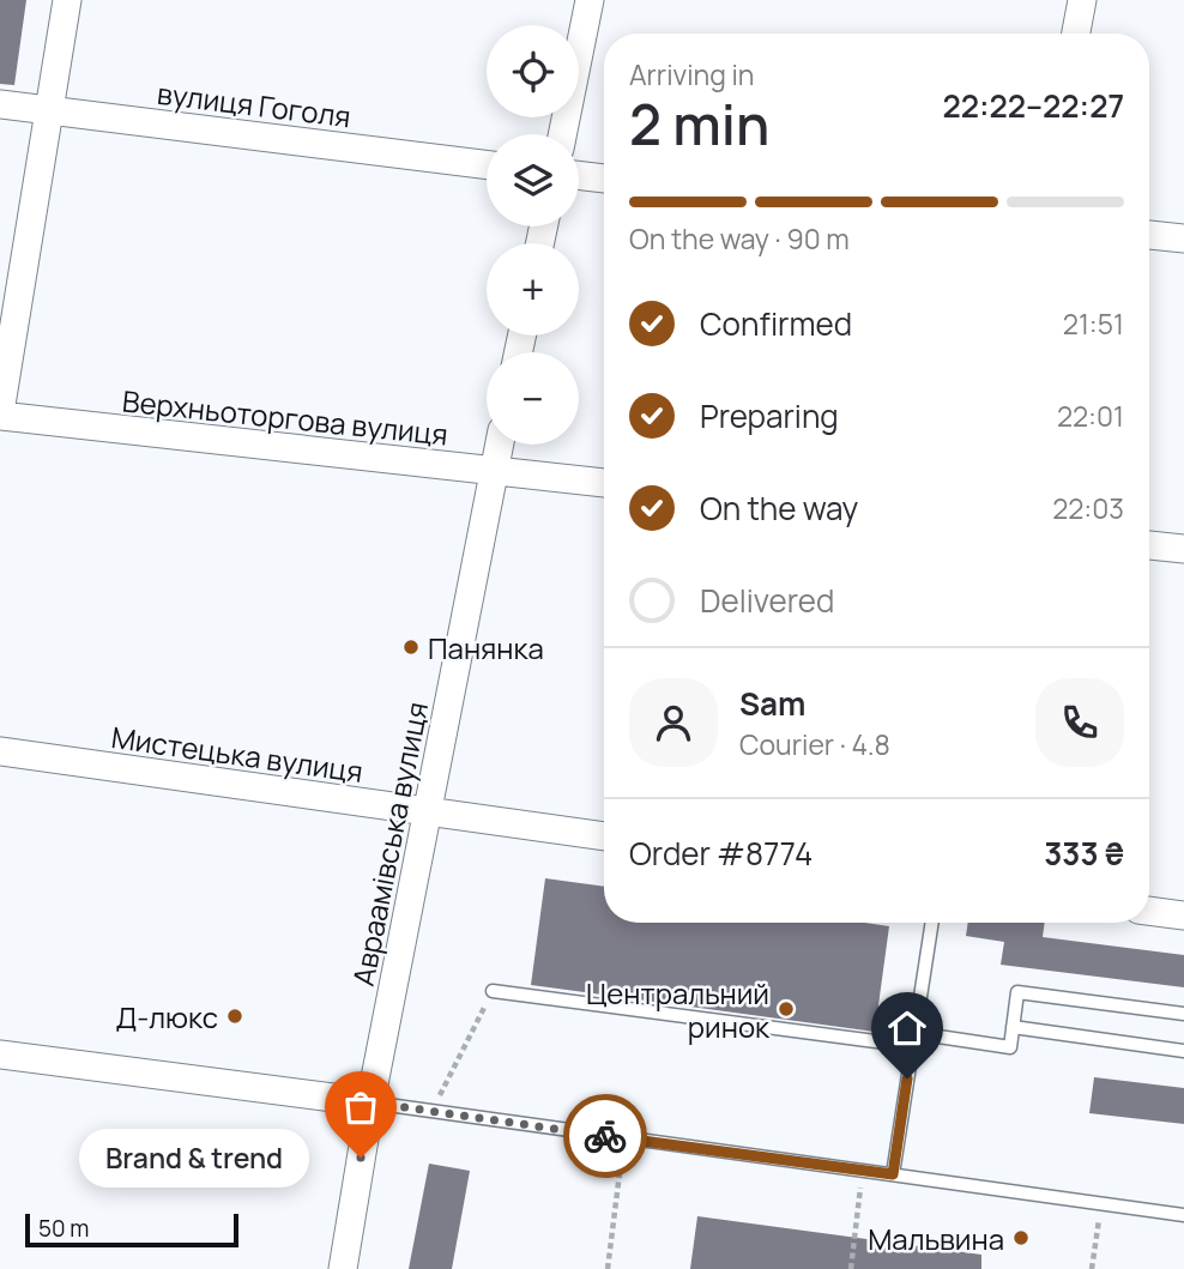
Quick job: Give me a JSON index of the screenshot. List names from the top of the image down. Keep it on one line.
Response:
{"streets":{"street":["вулиця Гоголя","Верхньоторгова вулиця","Мистецька вулиця","Авраамівська вулиця"]},"crossings":[["Верхньоторгова вулиця","Авраамівська вулиця"],["Мистецька вулиця","Авраамівська вулиця"]],"places":["Панянка","Центральний ринок","Д-люкс","Brand & trend","Мальвина"],"scale_bar":"50 m","page":{"map_buttons":["+","−"],"heading":["2 min","Arriving in","22:22–22:27"],"panel":["Sam","Courier · 4.8","Order #8774","333 ₴"],"bar":"On the way · 90 m","list":[["Confirmed","21:51"],["Preparing","22:01"],["On the way","22:03"],"Delivered"],"bubble":"Brand & trend","scale":"50 m"}}
